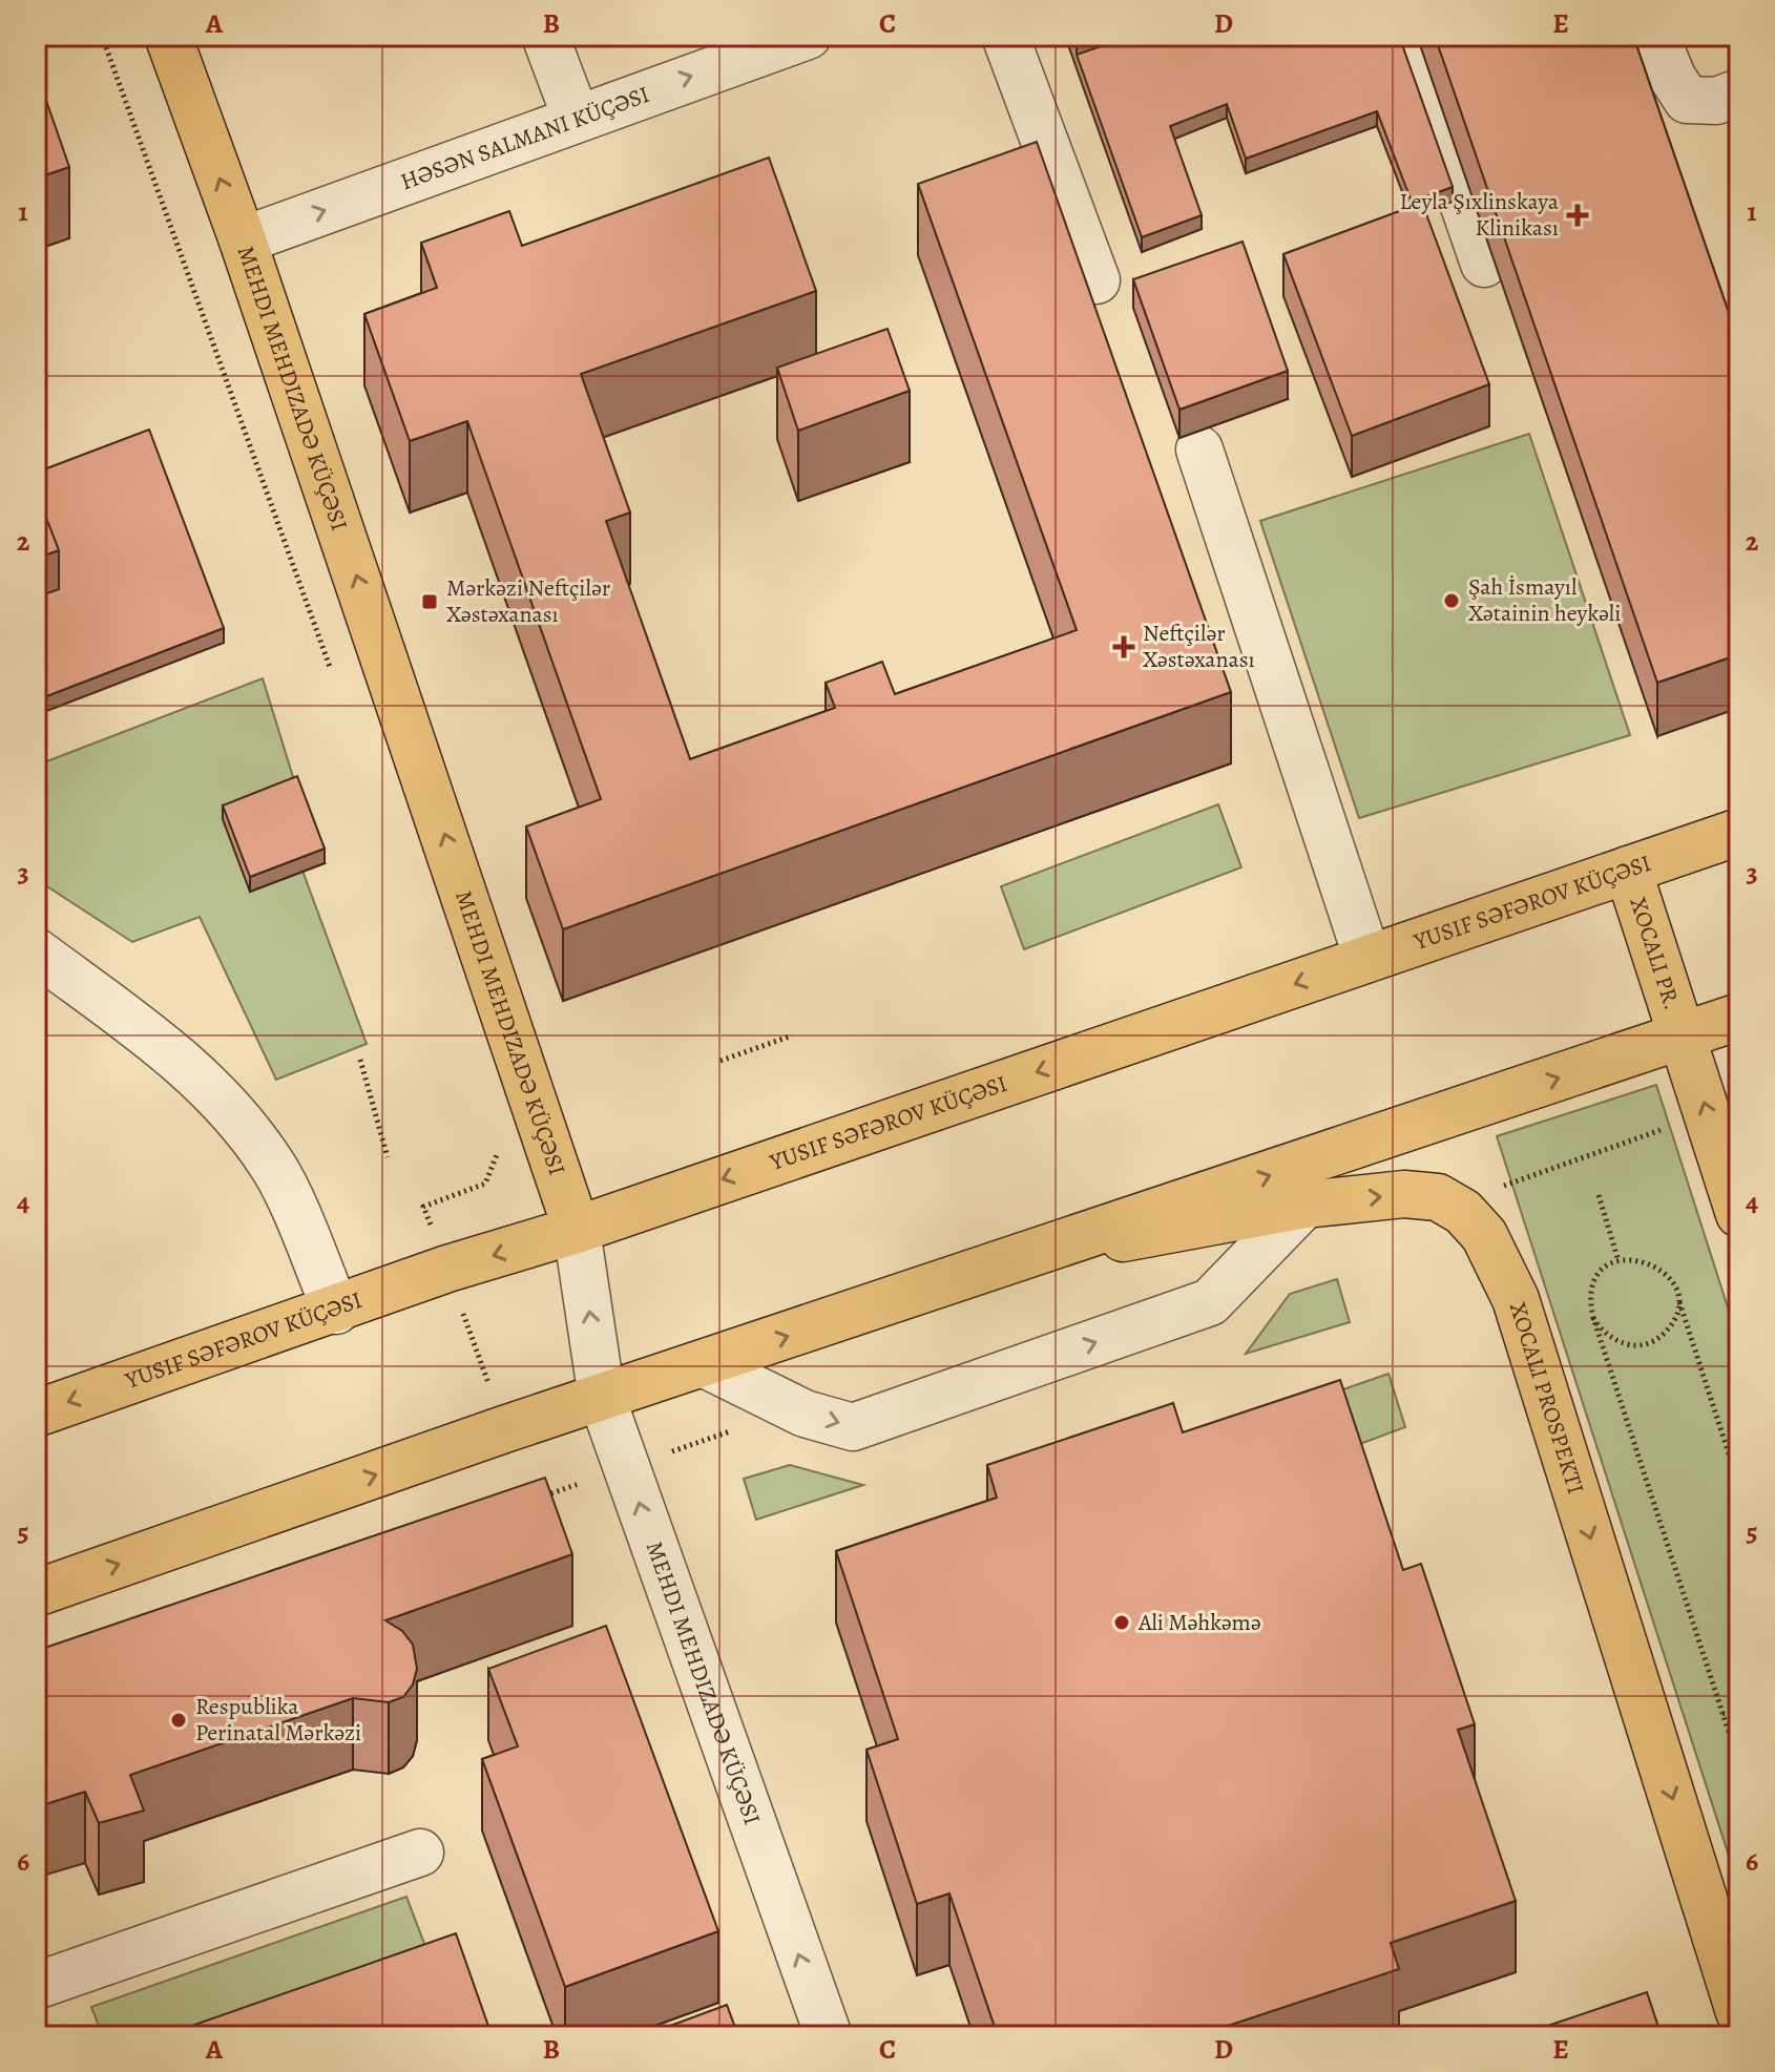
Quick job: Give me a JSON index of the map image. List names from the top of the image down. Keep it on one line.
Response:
{"streets":{"main road":["MEHDI MEHDIZADƏ KÜÇƏSI","YUSIF SƏFƏROV KÜÇƏSI"],"street":["HƏSƏN SALMANI KÜÇƏSI"]},"crossings":[["HƏSƏN SALMANI KÜÇƏSI","MEHDI MEHDIZADƏ KÜÇƏSI"],["MEHDI MEHDIZADƏ KÜÇƏSI","YUSIF SƏFƏROV KÜÇƏSI"]],"one_way":["HƏSƏN SALMANI KÜÇƏSI","MEHDI MEHDIZADƏ KÜÇƏSI"],"places":{"health":["Leyla Şıxlinskaya Klinikası","Neftçilər Xəstəxanası"],"other":["Şah İsmayıl Xətainin heykəli","Ali Məhkəmə","Respublika Perinatal Mərkəzi"],"transit":["Mərkəzi Neftçilər Xəstəxanası"]},"grid":{"columns":["A","B","C","D","E"],"rows":["1","2","3","4","5","6"]}}
